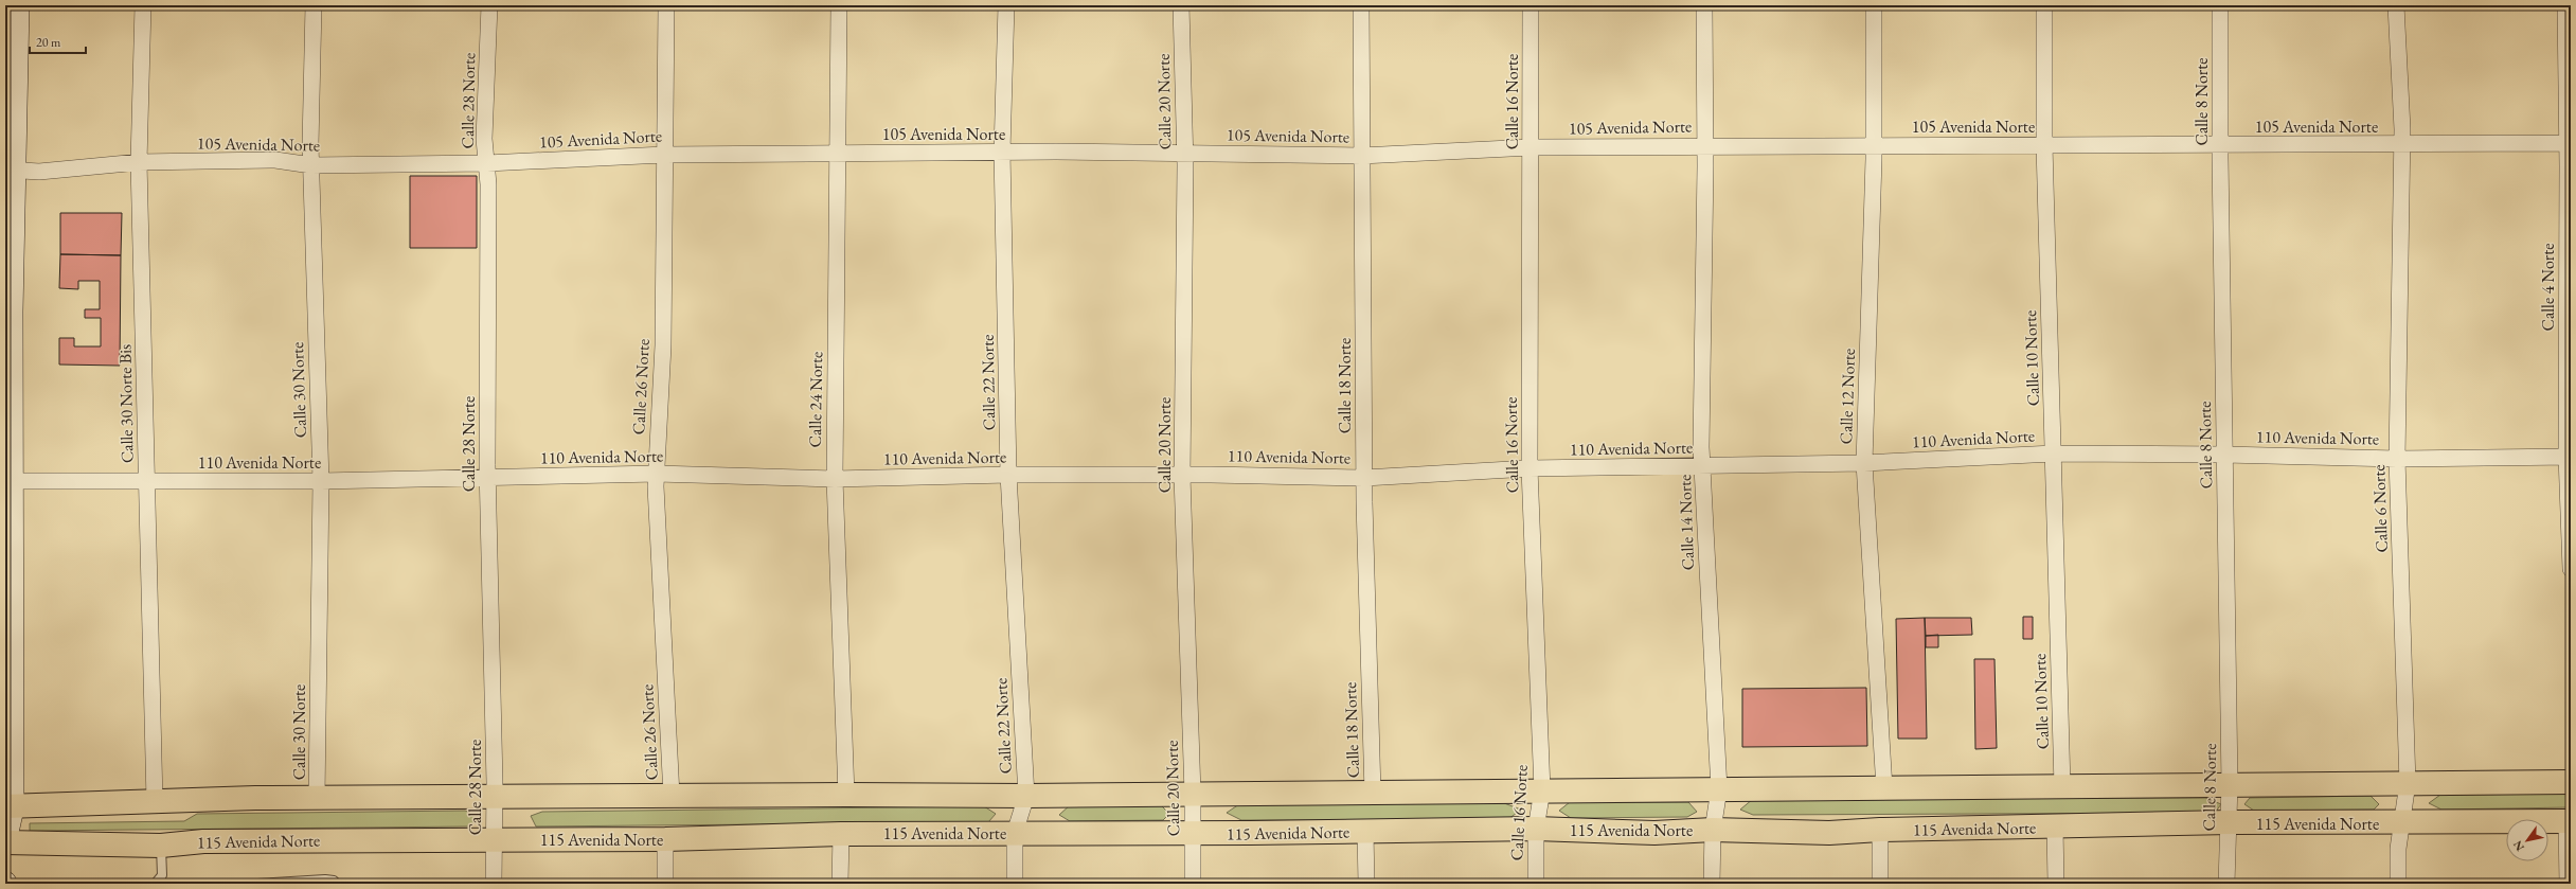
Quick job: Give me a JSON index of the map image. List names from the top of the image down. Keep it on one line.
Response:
{"streets":{"main road":["115 Avenida Norte"],"street":["Calle 28 Norte","Calle 20 Norte","Calle 16 Norte","Calle 8 Norte","105 Avenida Norte","Calle 4 Norte","Calle 10 Norte","Calle 22 Norte","Calle 18 Norte","Calle 26 Norte","Calle 30 Norte","Calle 12 Norte","Calle 24 Norte","Calle 30 Norte Bis","110 Avenida Norte","Calle 6 Norte","Calle 14 Norte"]},"crossings":[["Calle 28 Norte","105 Avenida Norte"],["Calle 28 Norte","110 Avenida Norte"],["Calle 28 Norte","115 Avenida Norte"],["Calle 20 Norte","105 Avenida Norte"],["Calle 20 Norte","110 Avenida Norte"],["Calle 20 Norte","115 Avenida Norte"],["Calle 16 Norte","105 Avenida Norte"],["Calle 16 Norte","110 Avenida Norte"],["Calle 16 Norte","115 Avenida Norte"],["Calle 8 Norte","105 Avenida Norte"],["Calle 8 Norte","110 Avenida Norte"],["Calle 8 Norte","115 Avenida Norte"],["105 Avenida Norte","Calle 4 Norte"],["105 Avenida Norte","Calle 10 Norte"],["105 Avenida Norte","Calle 22 Norte"],["105 Avenida Norte","Calle 18 Norte"],["105 Avenida Norte","Calle 26 Norte"],["105 Avenida Norte","Calle 30 Norte"],["105 Avenida Norte","Calle 12 Norte"],["105 Avenida Norte","Calle 24 Norte"],["105 Avenida Norte","Calle 30 Norte Bis"],["105 Avenida Norte","Calle 6 Norte"],["105 Avenida Norte","Calle 14 Norte"],["Calle 4 Norte","110 Avenida Norte"],["Calle 10 Norte","110 Avenida Norte"],["Calle 22 Norte","110 Avenida Norte"],["Calle 22 Norte","115 Avenida Norte"],["Calle 18 Norte","110 Avenida Norte"],["Calle 26 Norte","110 Avenida Norte"],["Calle 30 Norte","110 Avenida Norte"],["Calle 12 Norte","110 Avenida Norte"],["Calle 24 Norte","110 Avenida Norte"],["Calle 30 Norte Bis","110 Avenida Norte"],["110 Avenida Norte","Calle 6 Norte"],["110 Avenida Norte","Calle 14 Norte"],["Calle 6 Norte","115 Avenida Norte"],["Calle 14 Norte","115 Avenida Norte"]],"scale_bar":"20 m","north":"bottom left"}
